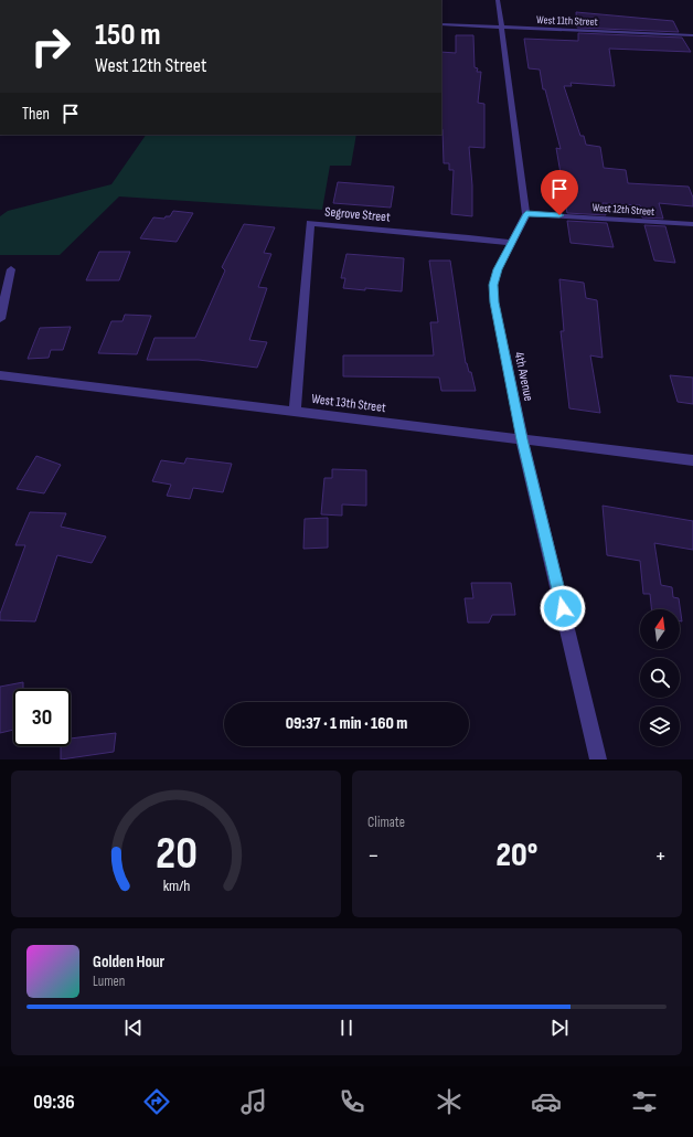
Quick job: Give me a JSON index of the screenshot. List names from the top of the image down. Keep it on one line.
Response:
{"streets":{"street":["West 11th Street","West 12th Street","Segrove Street","4th Avenue","West 13th Street"]},"crossings":[["West 12th Street","4th Avenue"],["Segrove Street","4th Avenue"],["Segrove Street","West 13th Street"],["4th Avenue","West 13th Street"]],"north":"top","page":{"turn":["150 m","West 12th Street"],"then":"Then","limit":"30","trip":"09:37 · 1 min · 160 m","tile":"Climate","heat":["−","20°","+"],"song":["Golden Hour","Lumen"],"tabs":"09:36","gauge":["20","km/h"]}}
